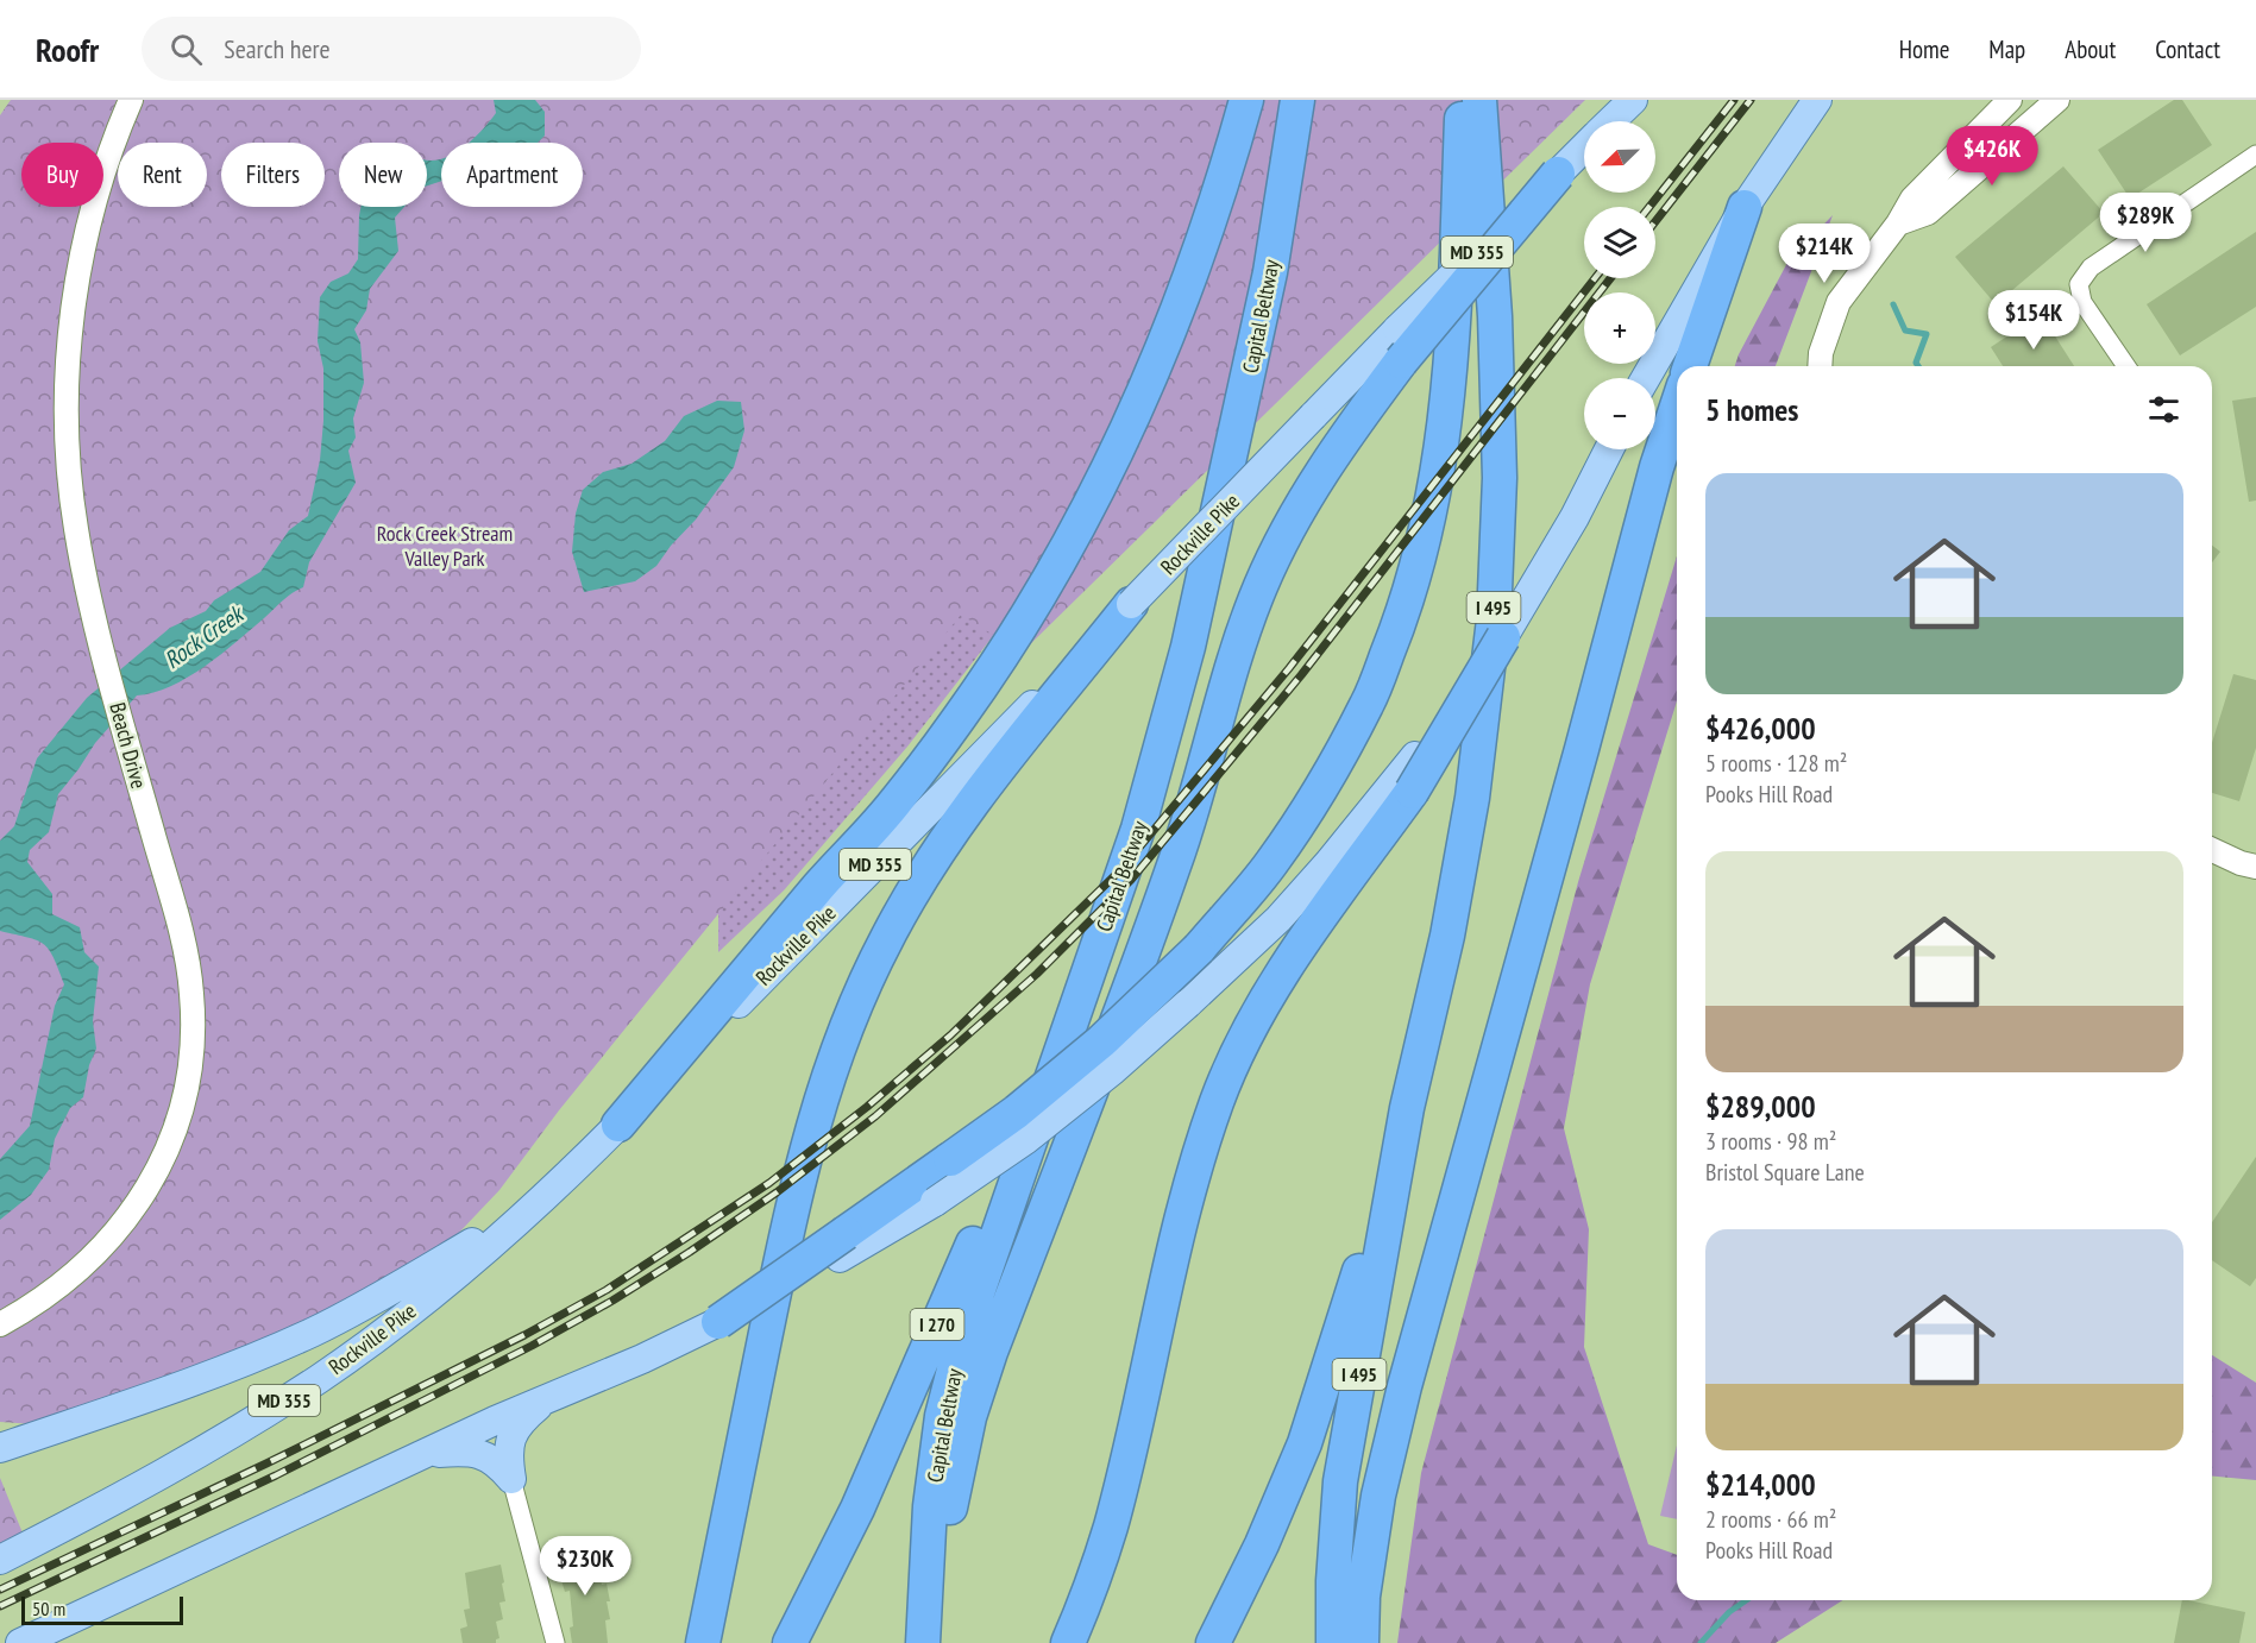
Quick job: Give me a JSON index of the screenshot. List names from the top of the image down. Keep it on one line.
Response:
{"streets":{"highway":["Capital Beltway","I 495","I 270"],"main road":["MD 355","Rockville Pike"],"street":["Beach Drive"]},"crossings":[["Capital Beltway","I 270"]],"water":["Rock Creek"],"parks":["Rock Creek Stream Valley Park"],"scale_bar":"50 m","north":"bottom left","page":{"header":"Roofr","search":"Search here","nav":["Home","Map","About","Contact"],"map_buttons":["+","−"],"price":["$426K","$289K","$214K","$154K","$230K"],"chip":["Buy","Rent","Filters","New","Apartment"],"heading":"5 homes","list":[{"name":"$426,000","note":"5 rooms · 128 m² · Pooks Hill Road"},{"name":"$289,000","note":"3 rooms · 98 m² · Bristol Square Lane"},{"name":"$214,000","note":"2 rooms · 66 m² · Pooks Hill Road"}],"scale":"50 m"}}
